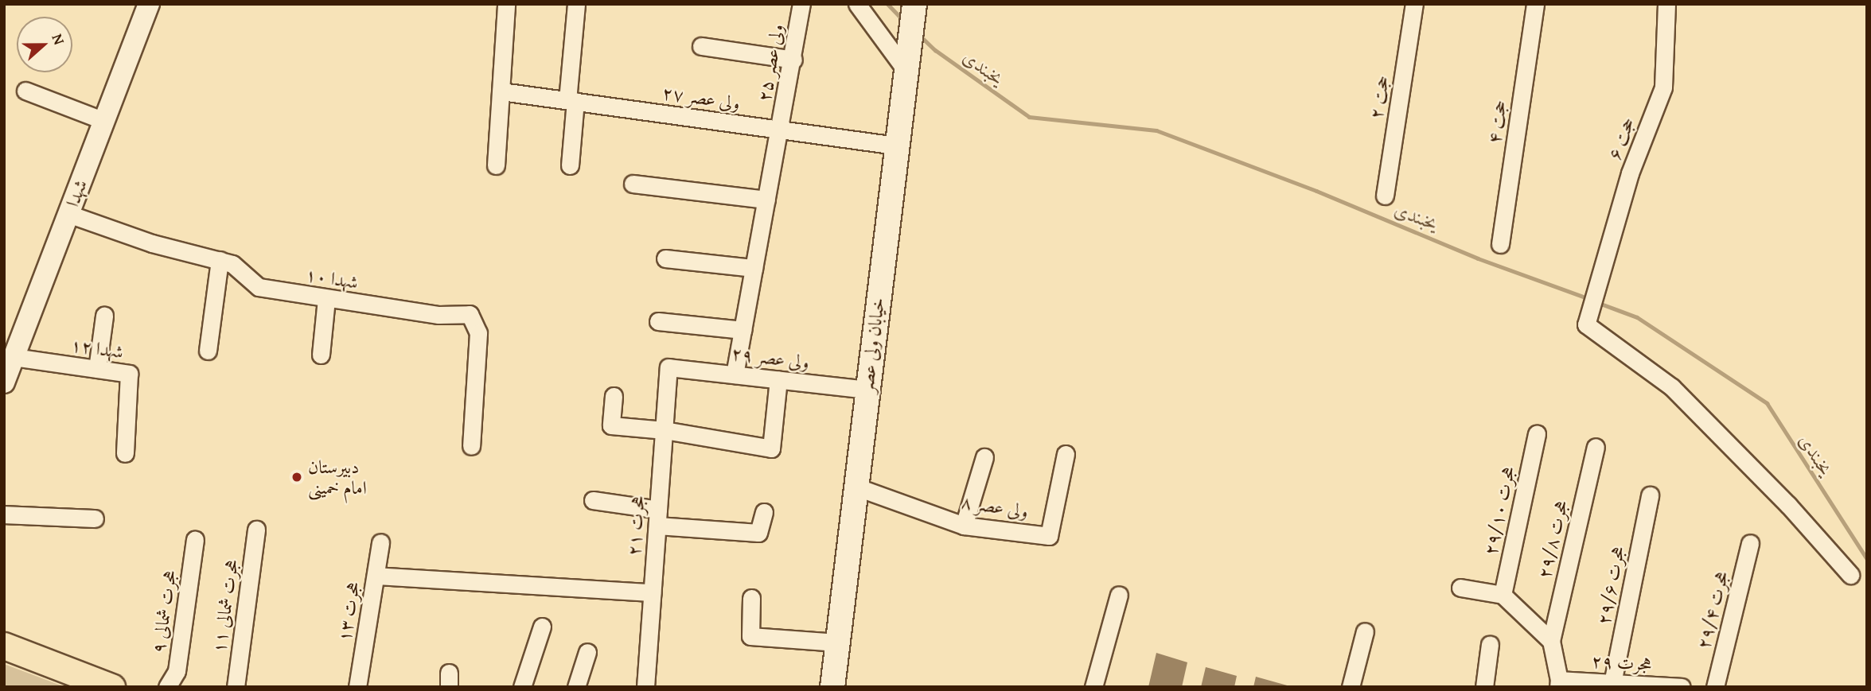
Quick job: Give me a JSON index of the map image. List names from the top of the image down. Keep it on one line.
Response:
{"streets":{"main road":["خیابان ولی عصر"],"street":["ولی عصر ۲۵","حجت ۲","ولی عصر ۲۷","حجت ۴","حجت ۶","شهدا","شهدا ۱۰","شهدا ۱۲","ولی عصر ۲۹","ولی عصر ۸","هجرت ۲۹/۱۰","هجرت ۲۱","هجرت ۲۹/۸","هجرت ۲۹/۶","هجرت شمالی ۱۱","هجرت ۲۹/۴","هجرت شمالی ۹","هجرت ۱۳","هجرت ۲۹"]},"crossings":[["ولی عصر ۲۵","ولی عصر ۲۷"],["ولی عصر ۲۵","ولی عصر ۲۹"],["ولی عصر ۲۷","خیابان ولی عصر"],["شهدا","شهدا ۱۰"],["شهدا","شهدا ۱۲"],["خیابان ولی عصر","ولی عصر ۲۹"],["خیابان ولی عصر","ولی عصر ۸"],["ولی عصر ۲۹","هجرت ۲۱"],["هجرت ۲۹/۸","هجرت ۲۹"],["هجرت ۲۹/۶","هجرت ۲۹"]],"water":["یخبندی"],"places":["دبیرستان امام خمینی"],"north":"right"}
